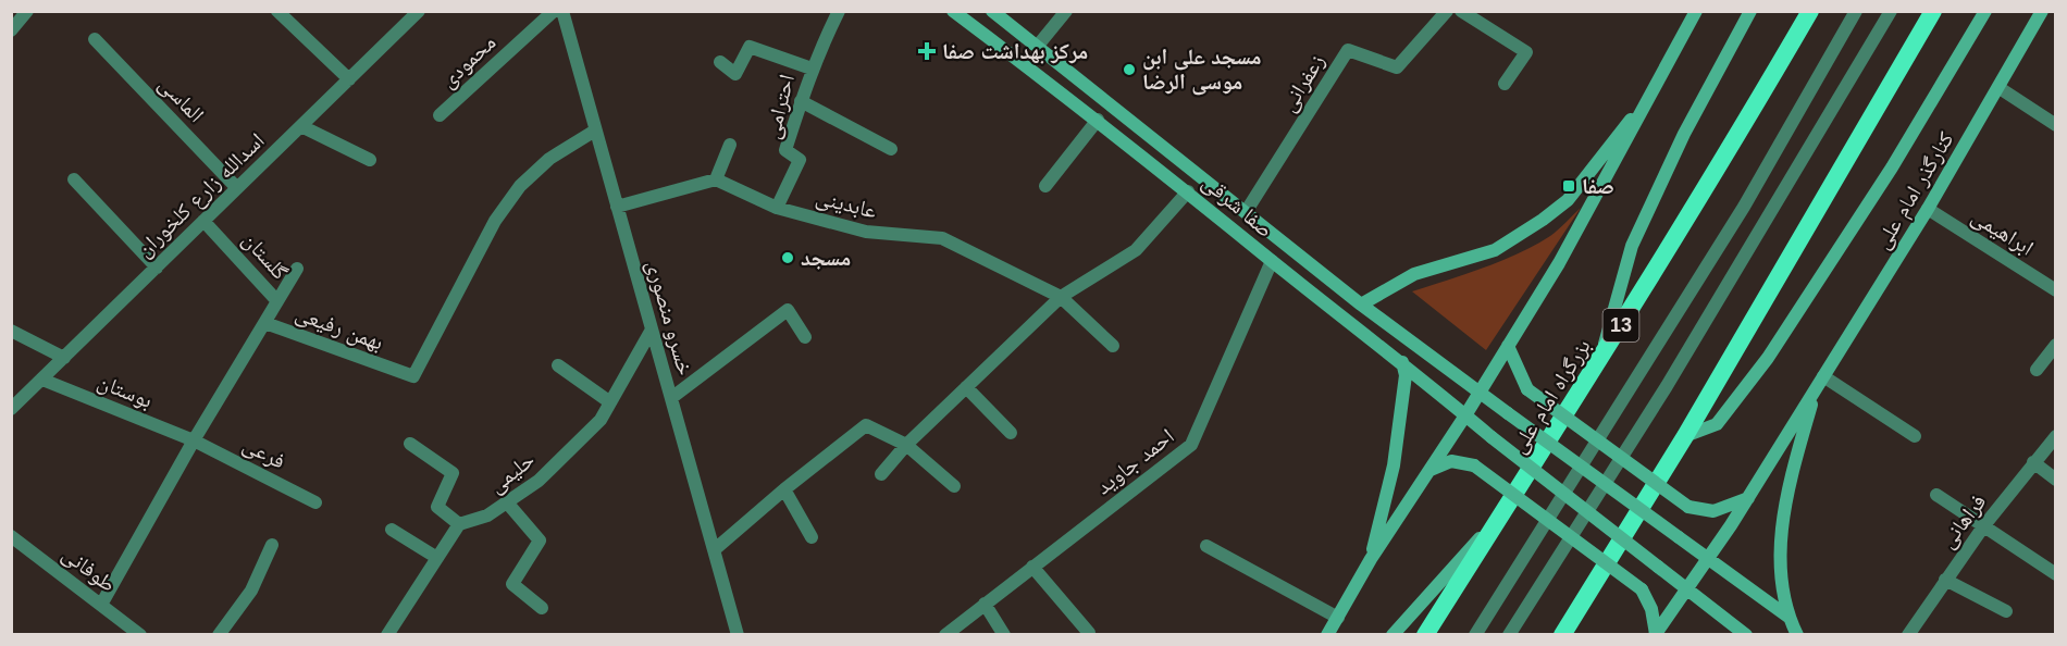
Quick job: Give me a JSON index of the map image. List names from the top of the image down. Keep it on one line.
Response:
{"streets":{"highway":["13","بزرگراه امام علی"],"main road":["کنارگذر امام علی","صفا شرقی"],"street":["محمودی","زعفرانی","الماسی","احترامی","اسدالله زارع کلخوران","عابدینی","ابراهیمی","گلستان","خسرو منصوری","بهمن رفیعی","بوستان","فرعی","احمد جاوید","حلیمی","فراهانی","طوفانی"]},"crossings":[["زعفرانی","صفا شرقی"],["الماسی","اسدالله زارع کلخوران"],["احترامی","عابدینی"],["کنارگذر امام علی","ابراهیمی"],["اسدالله زارع کلخوران","گلستان"],["اسدالله زارع کلخوران","بوستان"],["صفا شرقی","احمد جاوید"],["گلستان","بهمن رفیعی"],["خسرو منصوری","بهمن رفیعی"],["خسرو منصوری","حلیمی"],["بهمن رفیعی","بوستان"],["بهمن رفیعی","فرعی"],["بهمن رفیعی","طوفانی"],["بوستان","فرعی"]],"places":{"health":["مرکز بهداشت صفا"],"other":["مسجد علی ابن موسی الرضا","مسجد"],"transit":["صفا"]}}
